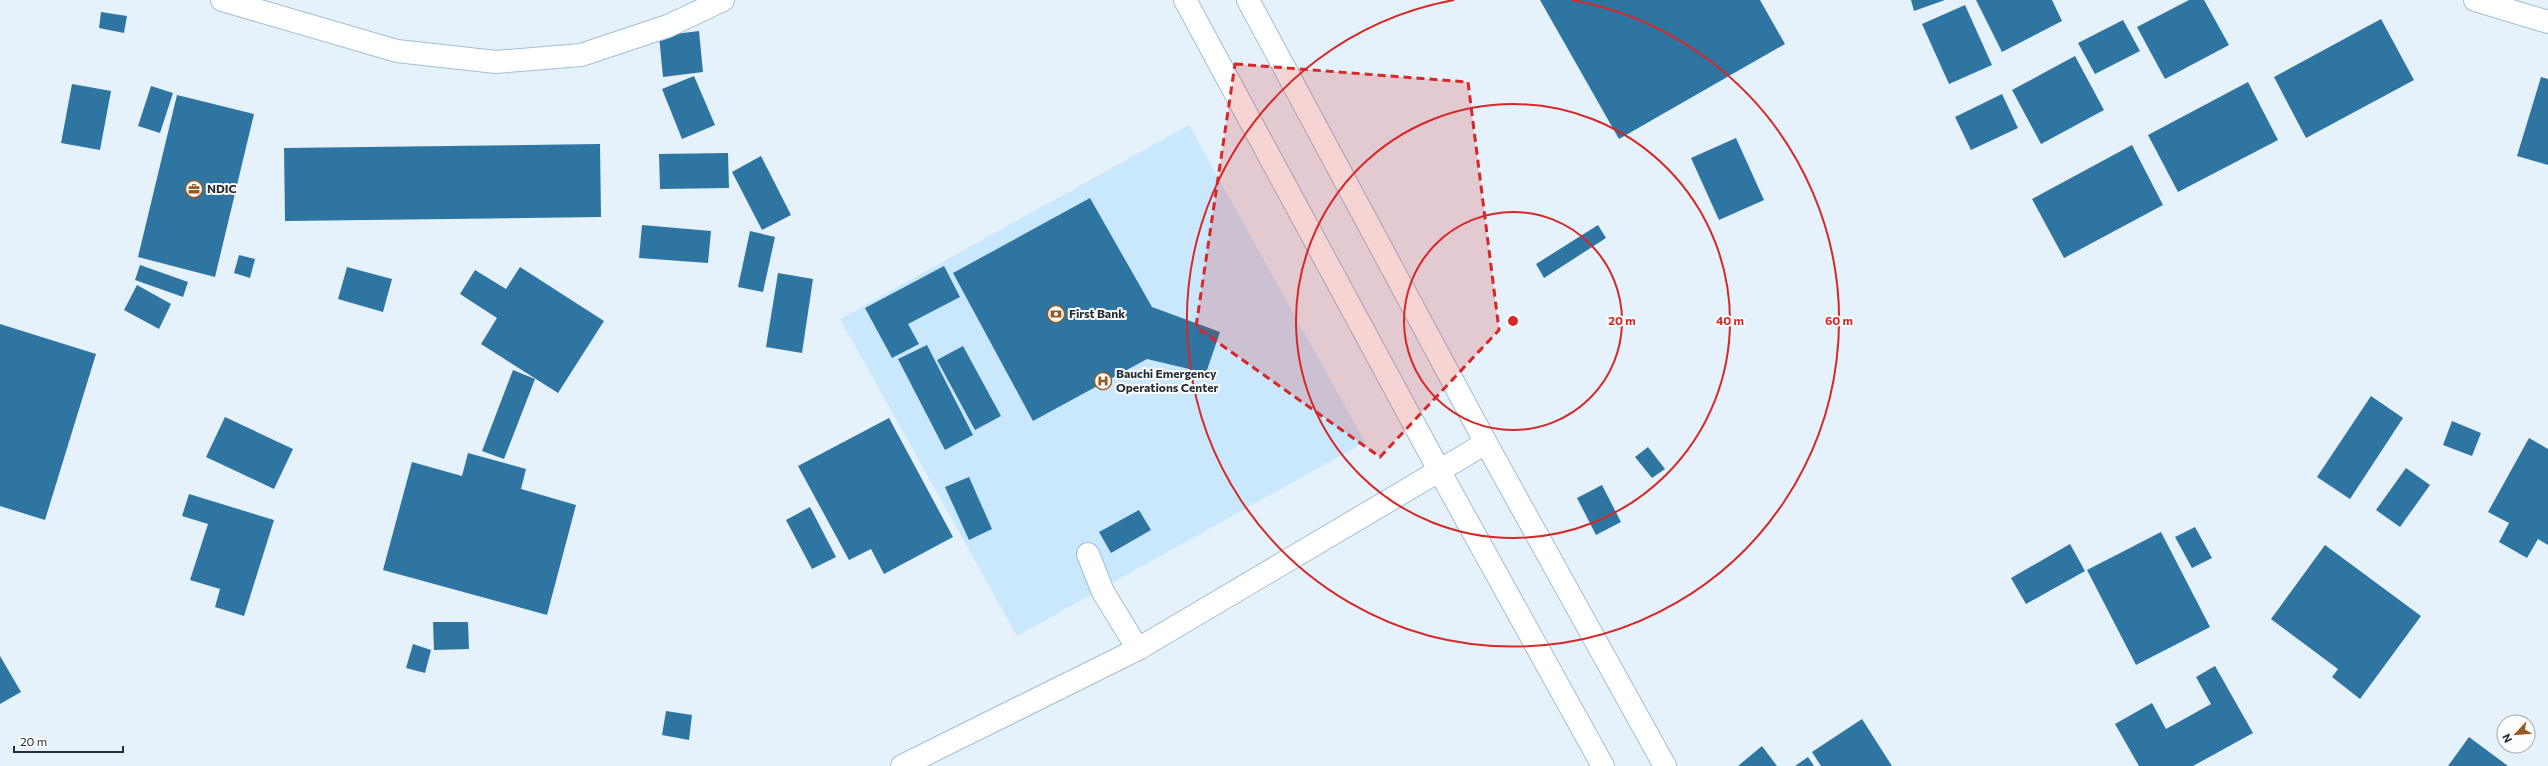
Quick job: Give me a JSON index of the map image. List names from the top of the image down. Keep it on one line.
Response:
{"places":{"office":["NDIC"],"bank":["First Bank"],"hospital":["Bauchi Emergency Operations Center"]},"scale_bar":"20 m","north":"bottom left","rings":["20 m","40 m","60 m"]}
